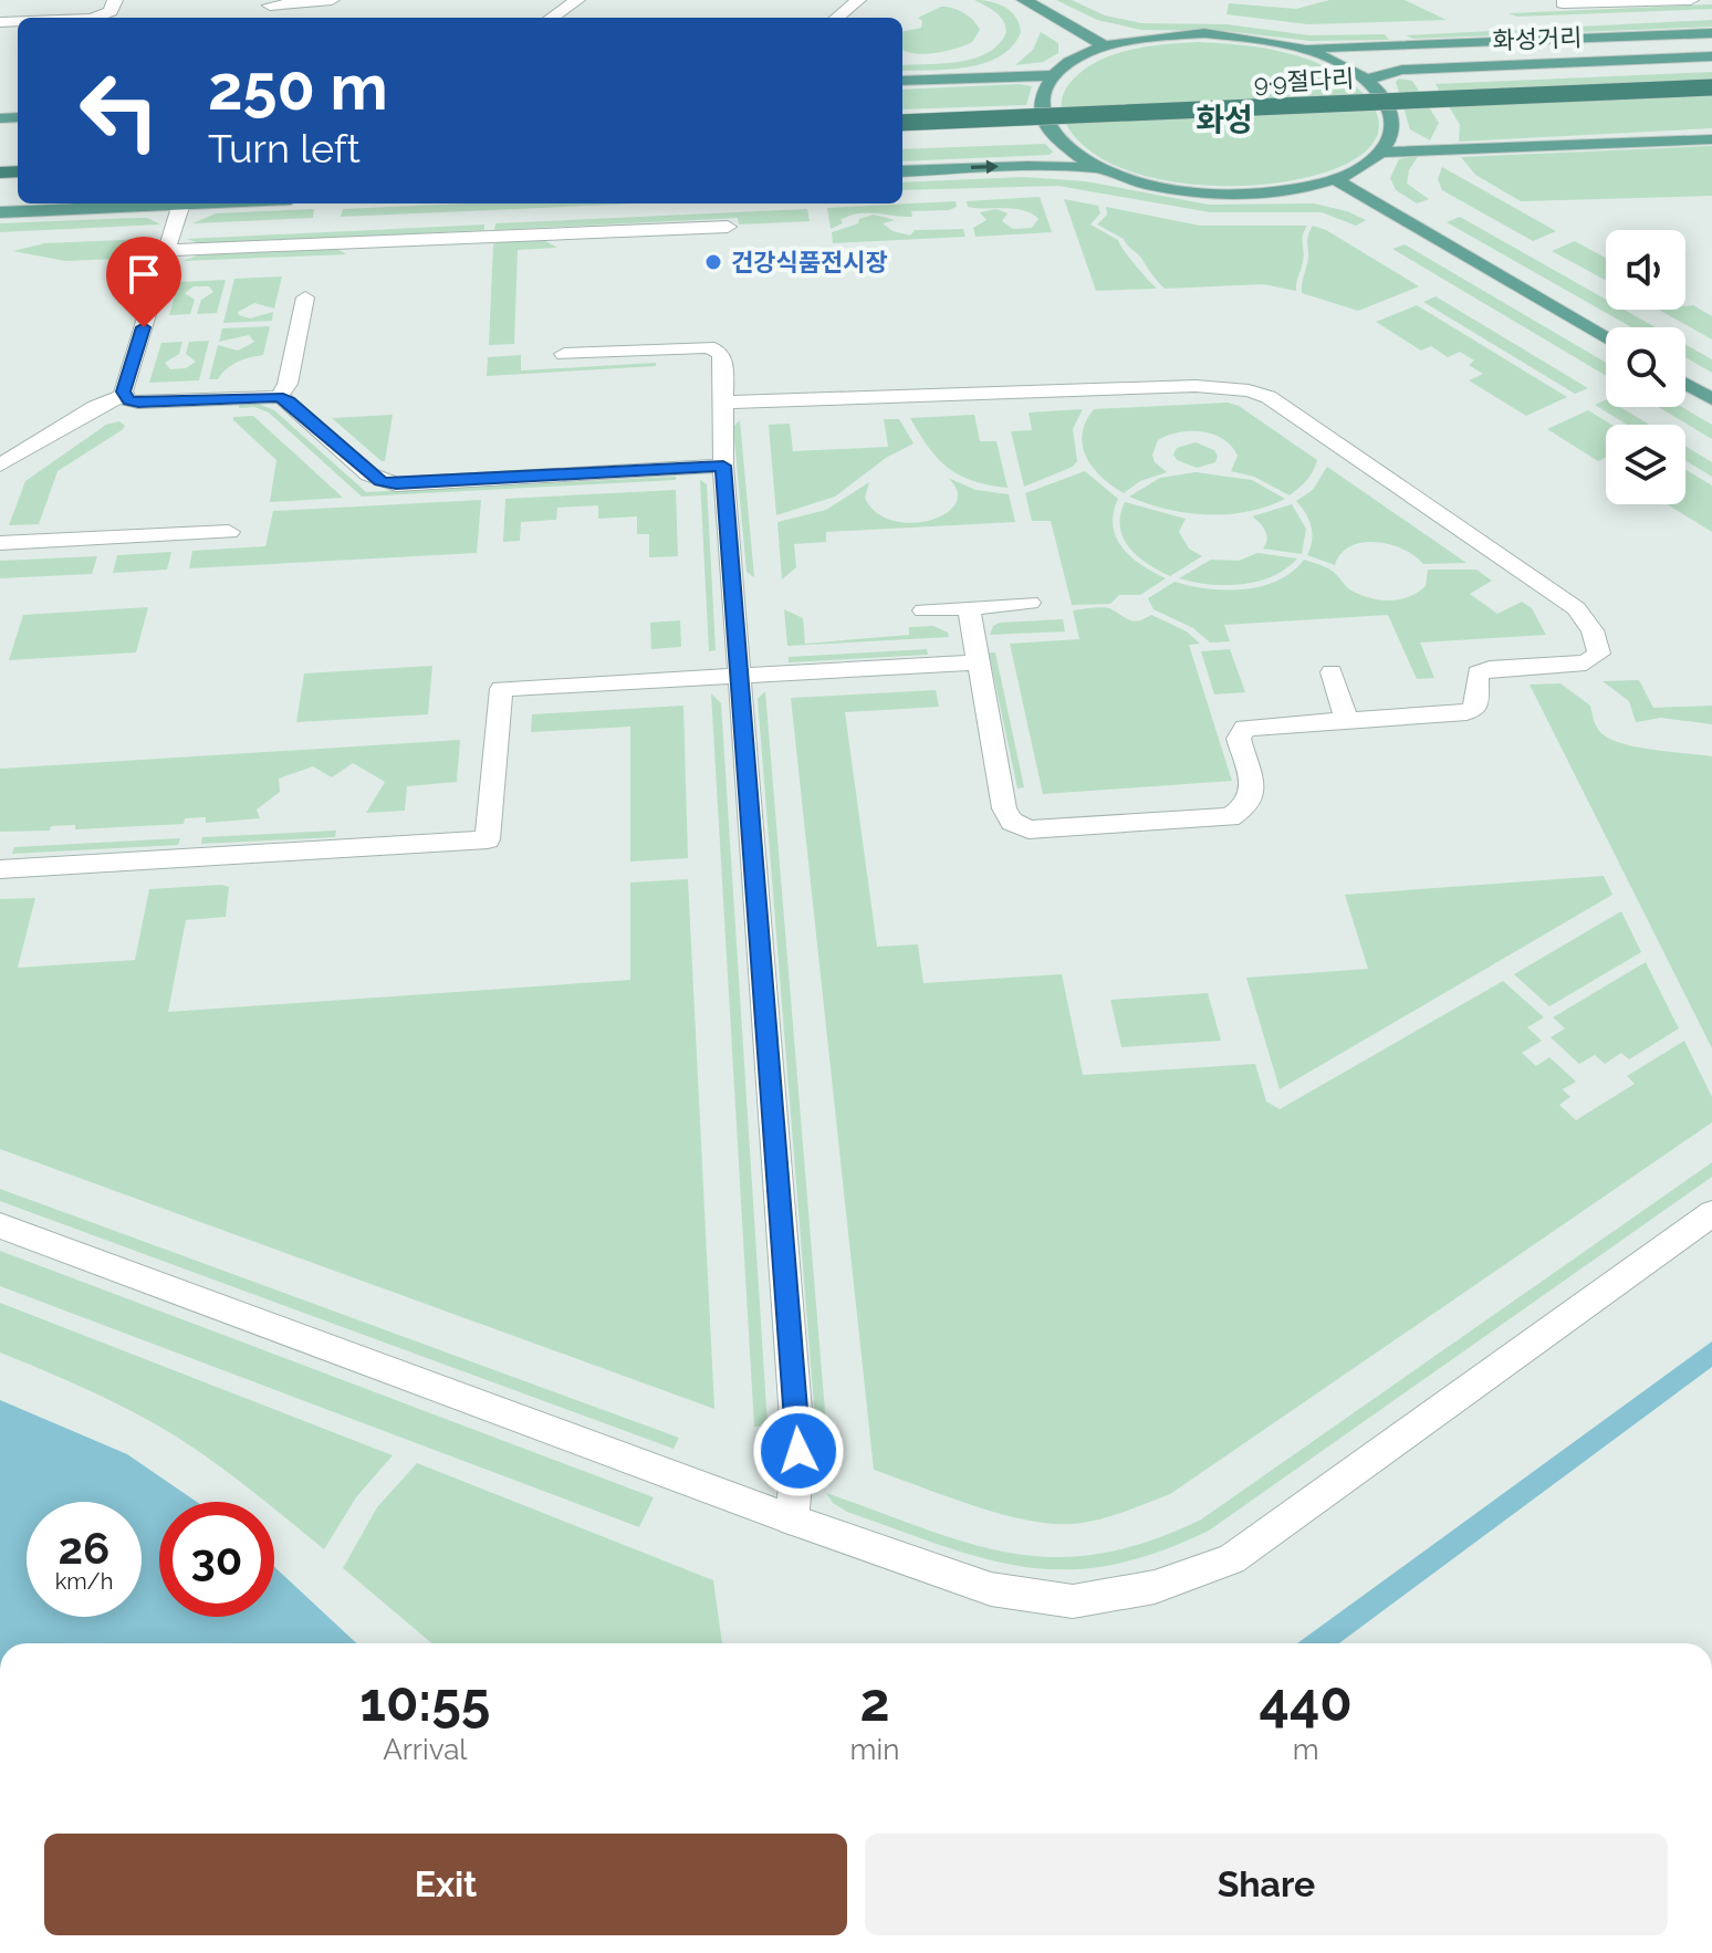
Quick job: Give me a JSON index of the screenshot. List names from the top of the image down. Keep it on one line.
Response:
{"streets":{"highway":["9·9절다리"],"main road":["화성거리"]},"districts":["화성"],"places":["건강식품전시장"],"page":{"turn":["250 m","Turn left"],"speed":"26 km/h","limit":"30","eta":["10:55","Arrival","2","min","440","m"],"buttons":["Exit","Share"]}}
